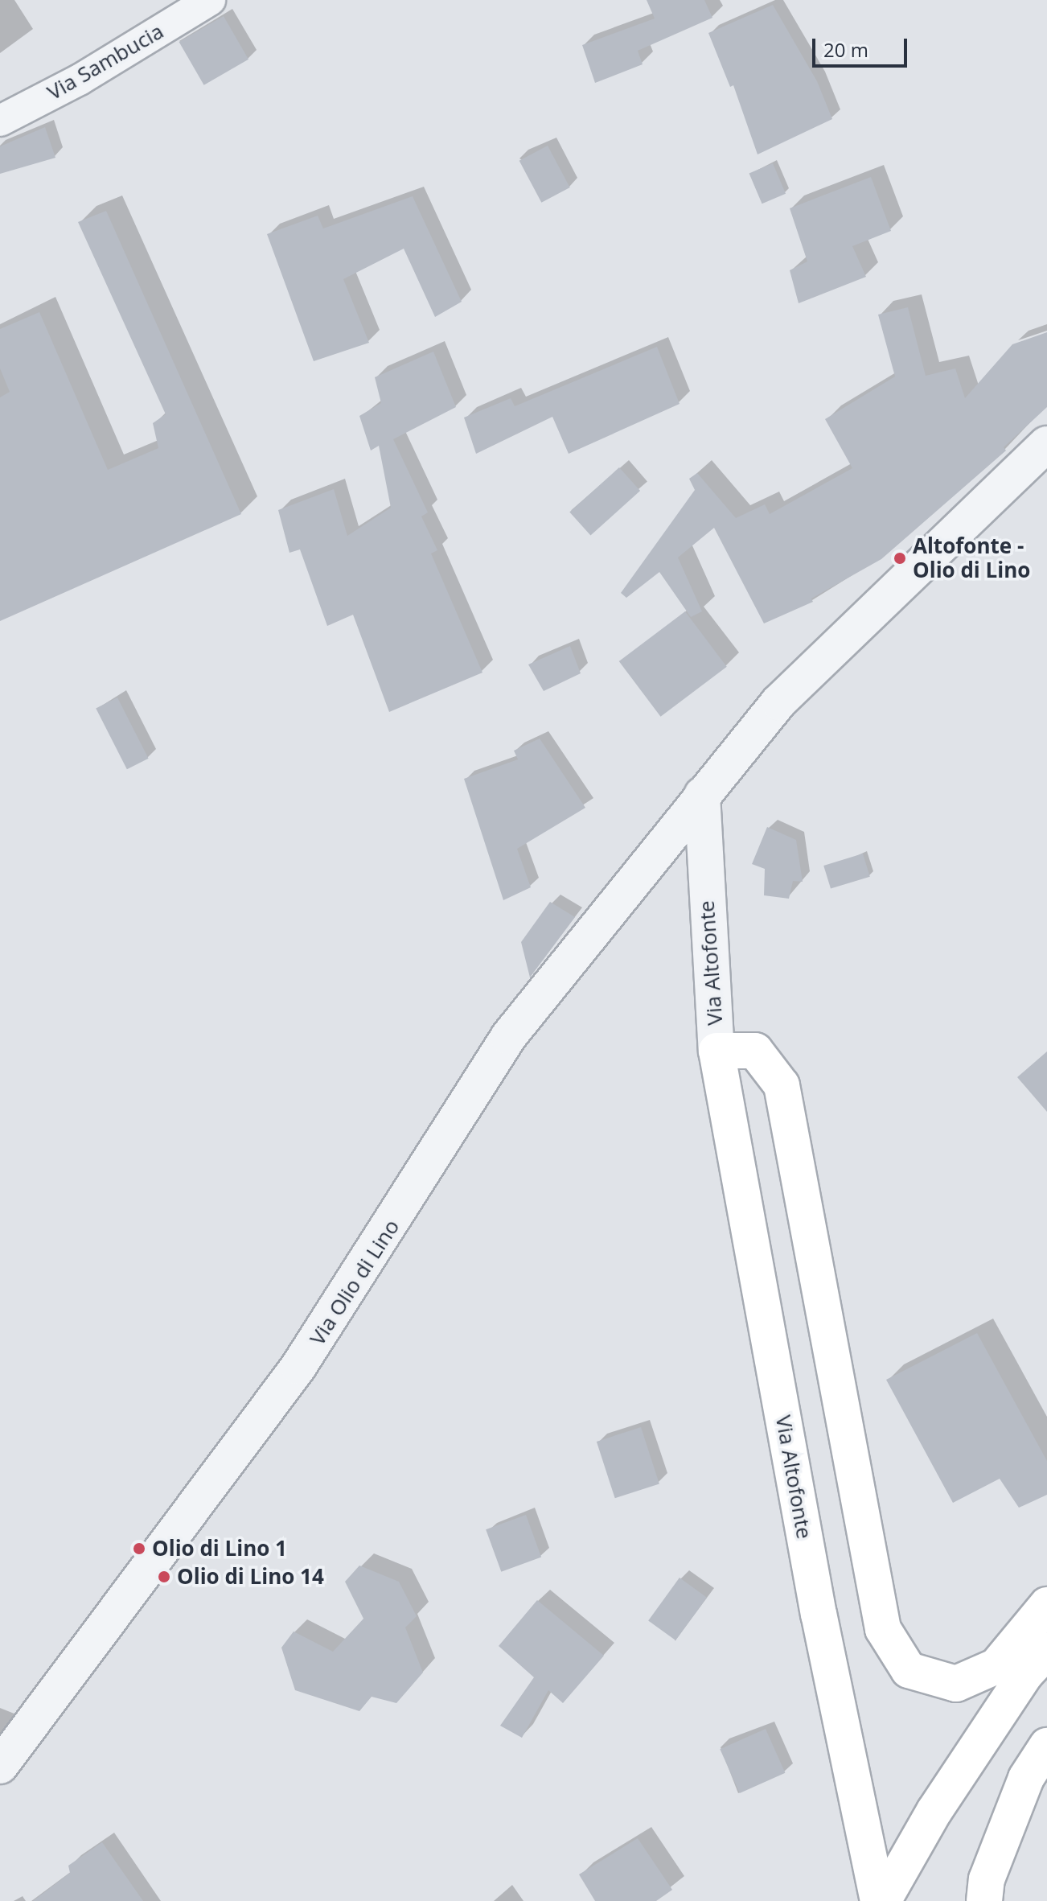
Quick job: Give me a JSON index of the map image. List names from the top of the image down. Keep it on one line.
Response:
{"streets":{"main road":["Via Altofonte"],"street":["Via Sambucia","Via Olio di Lino"]},"crossings":[["Via Altofonte","Via Olio di Lino"]],"places":["Altofonte - Olio di Lino","Olio di Lino 1","Olio di Lino 14"],"scale_bar":"20 m"}
